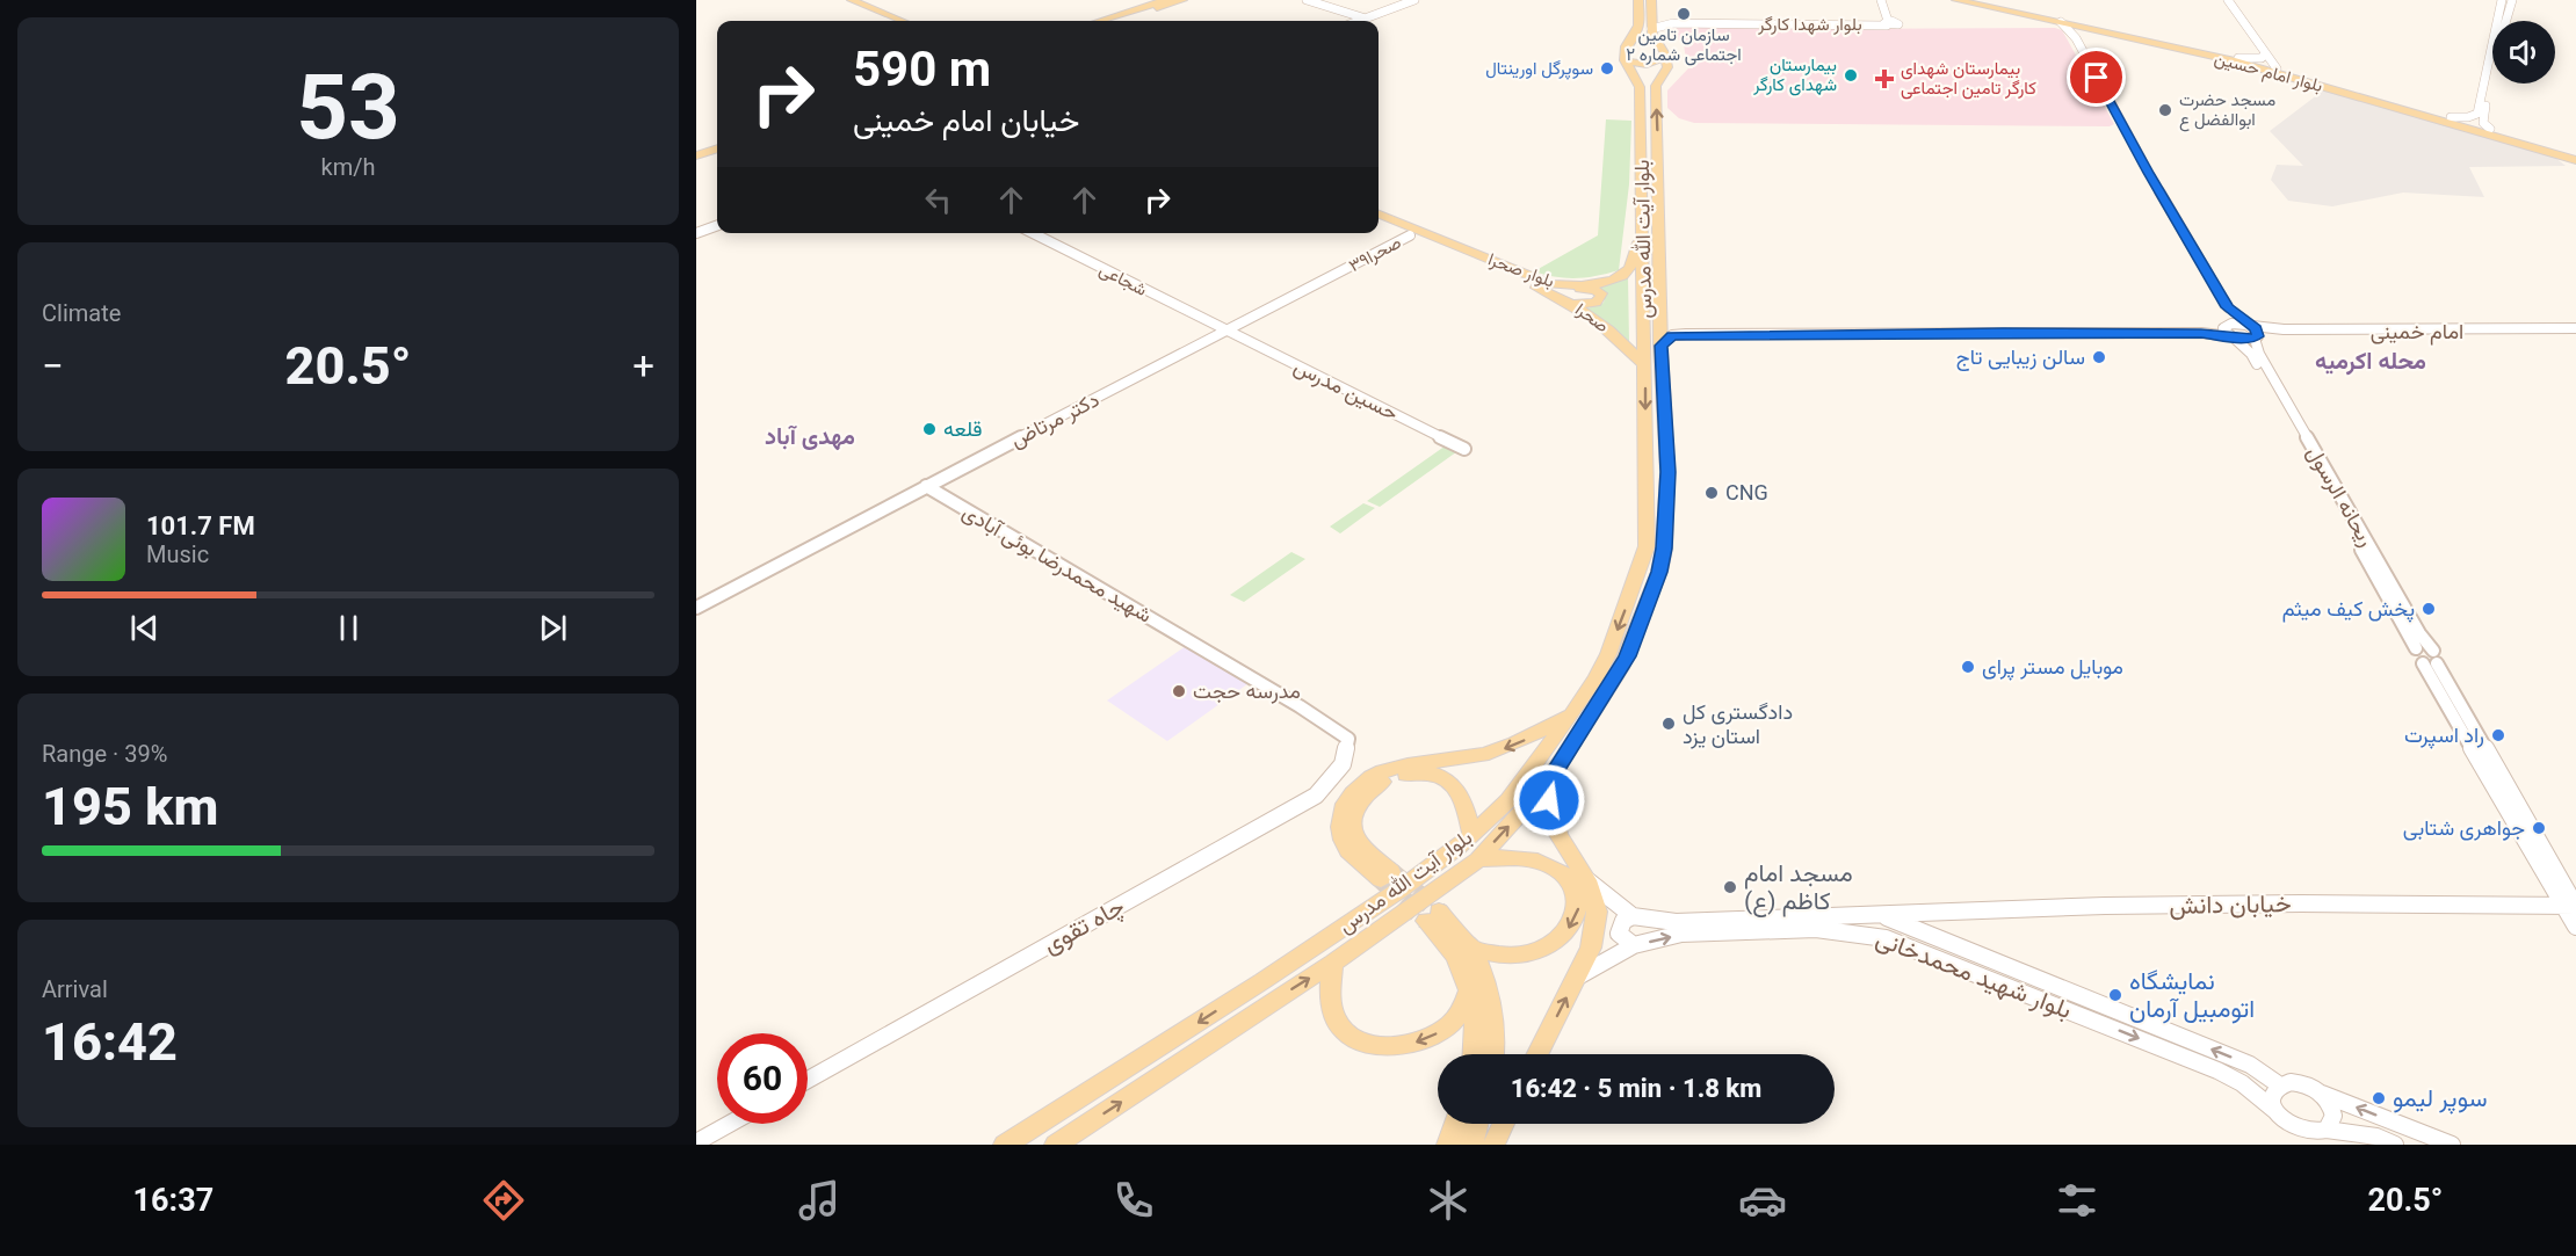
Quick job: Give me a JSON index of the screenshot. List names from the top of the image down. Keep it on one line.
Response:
{"streets":{"main road":["بلوار امام حسین","بلوار آیت الله مدرس","بلوار صحرا","صحرا"],"street":["بلوار شهدا کارگر","صحرا۳۹","شجاعی","امام خمینی","حسین مدرس","دکتر مرتاض","ریحانه الرسول","شهید محمدرضا بوئی آبادی","خیابان دانش","چاه تقوی","بلوار شهید محمدخانی"]},"crossings":[["بلوار آیت الله مدرس","بلوار صحرا"],["بلوار آیت الله مدرس","صحرا"],["صحرا۳۹","صحرا"],["صحرا۳۹","دکتر مرتاض"],["شجاعی","حسین مدرس"],["شجاعی","دکتر مرتاض"],["امام خمینی","ریحانه الرسول"],["حسین مدرس","دکتر مرتاض"],["دکتر مرتاض","شهید محمدرضا بوئی آبادی"],["ریحانه الرسول","خیابان دانش"],["شهید محمدرضا بوئی آبادی","چاه تقوی"],["خیابان دانش","بلوار شهید محمدخانی"]],"districts":["محله اکرمیه","مهدی آباد"],"places":{"other":["سازمان تامین اجتماعی شماره ۲","سوپرگل اورینتال","بیمارستان شهدای کارگر","مسجد حضرت ابوالفضل ع","سالن زیبایی تاج","قلعه","CNG","پخش کیف میثم","موبایل مستر پرای","مدرسه حجت","دادگستری کل استان یزد","راد اسپرت","جواهری شتابی","مسجد امام کاظم (ع)","نمایشگاه اتومبیل آرمان","سوپر لیمو"],"health":["بیمارستان شهدای کارگر تامین اجتماعی"]},"page":{"tile":[["53","km/h"],"Climate",["Range · 39%","195 km"],["Arrival","16:42"]],"turn":["590 m","خیابان امام خمینی"],"heat":["−","20.5°","+"],"song":["101.7 FM","Music"],"limit":"60","trip":"16:42 · 5 min · 1.8 km","tabs":["16:37","20.5°"]}}
